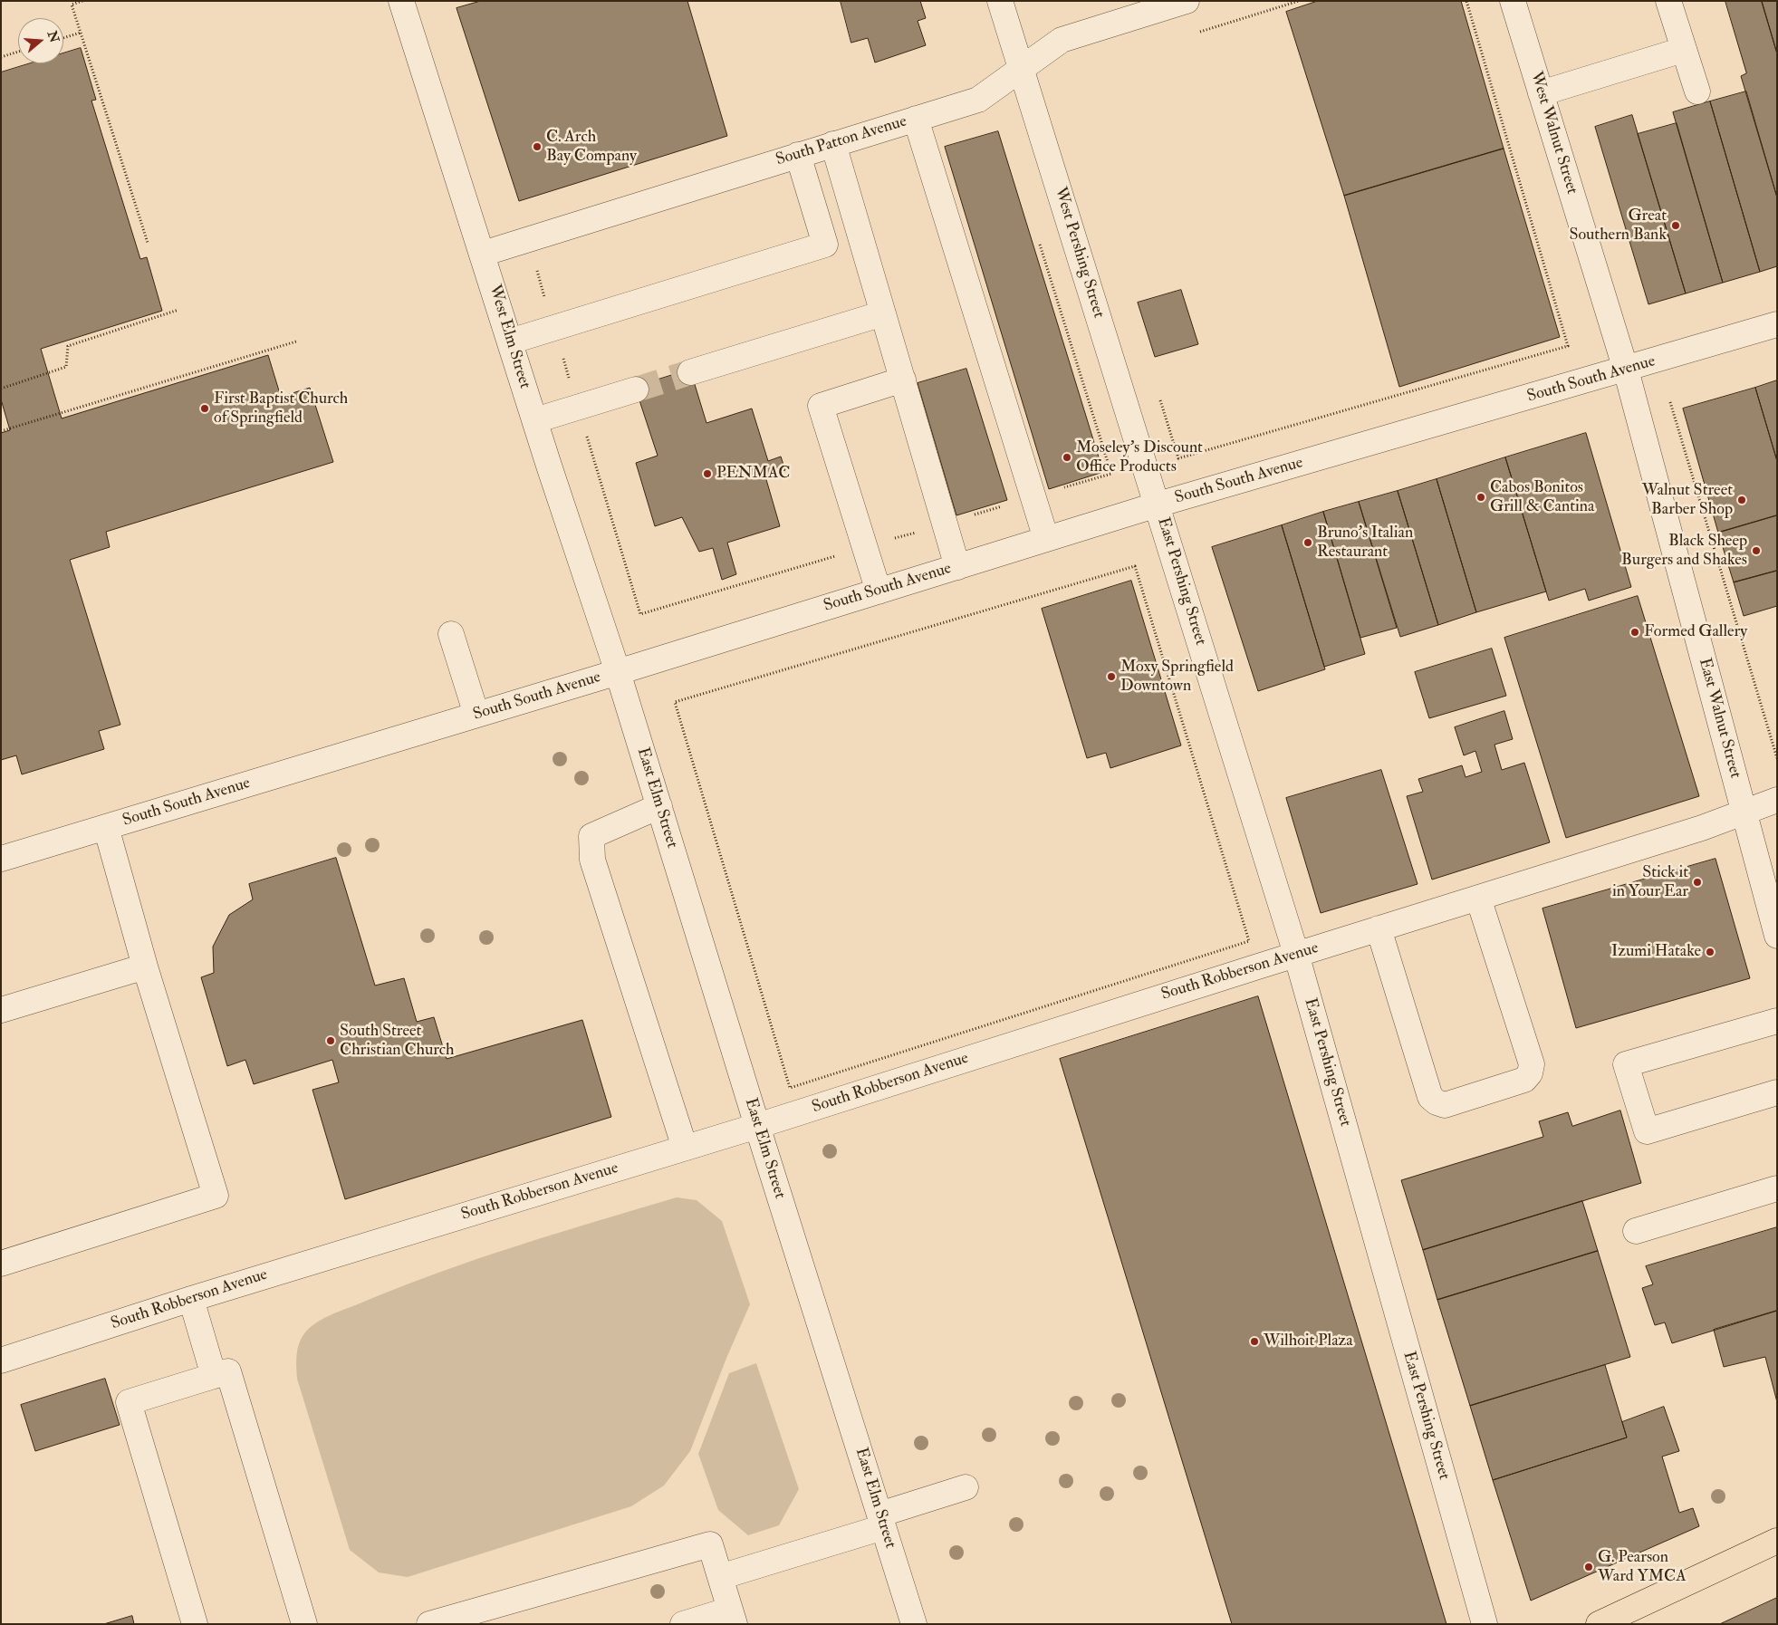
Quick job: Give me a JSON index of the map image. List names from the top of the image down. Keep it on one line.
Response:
{"streets":{"street":["West Walnut Street","South Patton Avenue","West Pershing Street","West Elm Street","South South Avenue","East Pershing Street","East Walnut Street","East Elm Street","South Robberson Avenue"]},"crossings":[["West Walnut Street","South South Avenue"],["West Walnut Street","East Walnut Street"],["South Patton Avenue","West Pershing Street"],["South Patton Avenue","West Elm Street"],["West Pershing Street","South South Avenue"],["West Pershing Street","East Pershing Street"],["West Elm Street","South South Avenue"],["West Elm Street","East Elm Street"],["South South Avenue","East Pershing Street"],["South South Avenue","East Walnut Street"],["South South Avenue","East Elm Street"],["East Pershing Street","South Robberson Avenue"],["East Walnut Street","South Robberson Avenue"],["East Elm Street","South Robberson Avenue"]],"places":["C. Arch Bay Company","Great Southern Bank","First Baptist Church of Springfield","Moseley’s Discount Office Products","PENMAC","Cabos Bonitos Grill & Cantina","Walnut Street Barber Shop","Bruno’s Italian Restaurant","Black Sheep Burgers and Shakes","Formed Gallery","Moxy Springfield Downtown","Stick it in Your Ear","Izumi Hatake","South Street Christian Church","Wilhoit Plaza","G. Pearson Ward YMCA"],"north":"right"}
